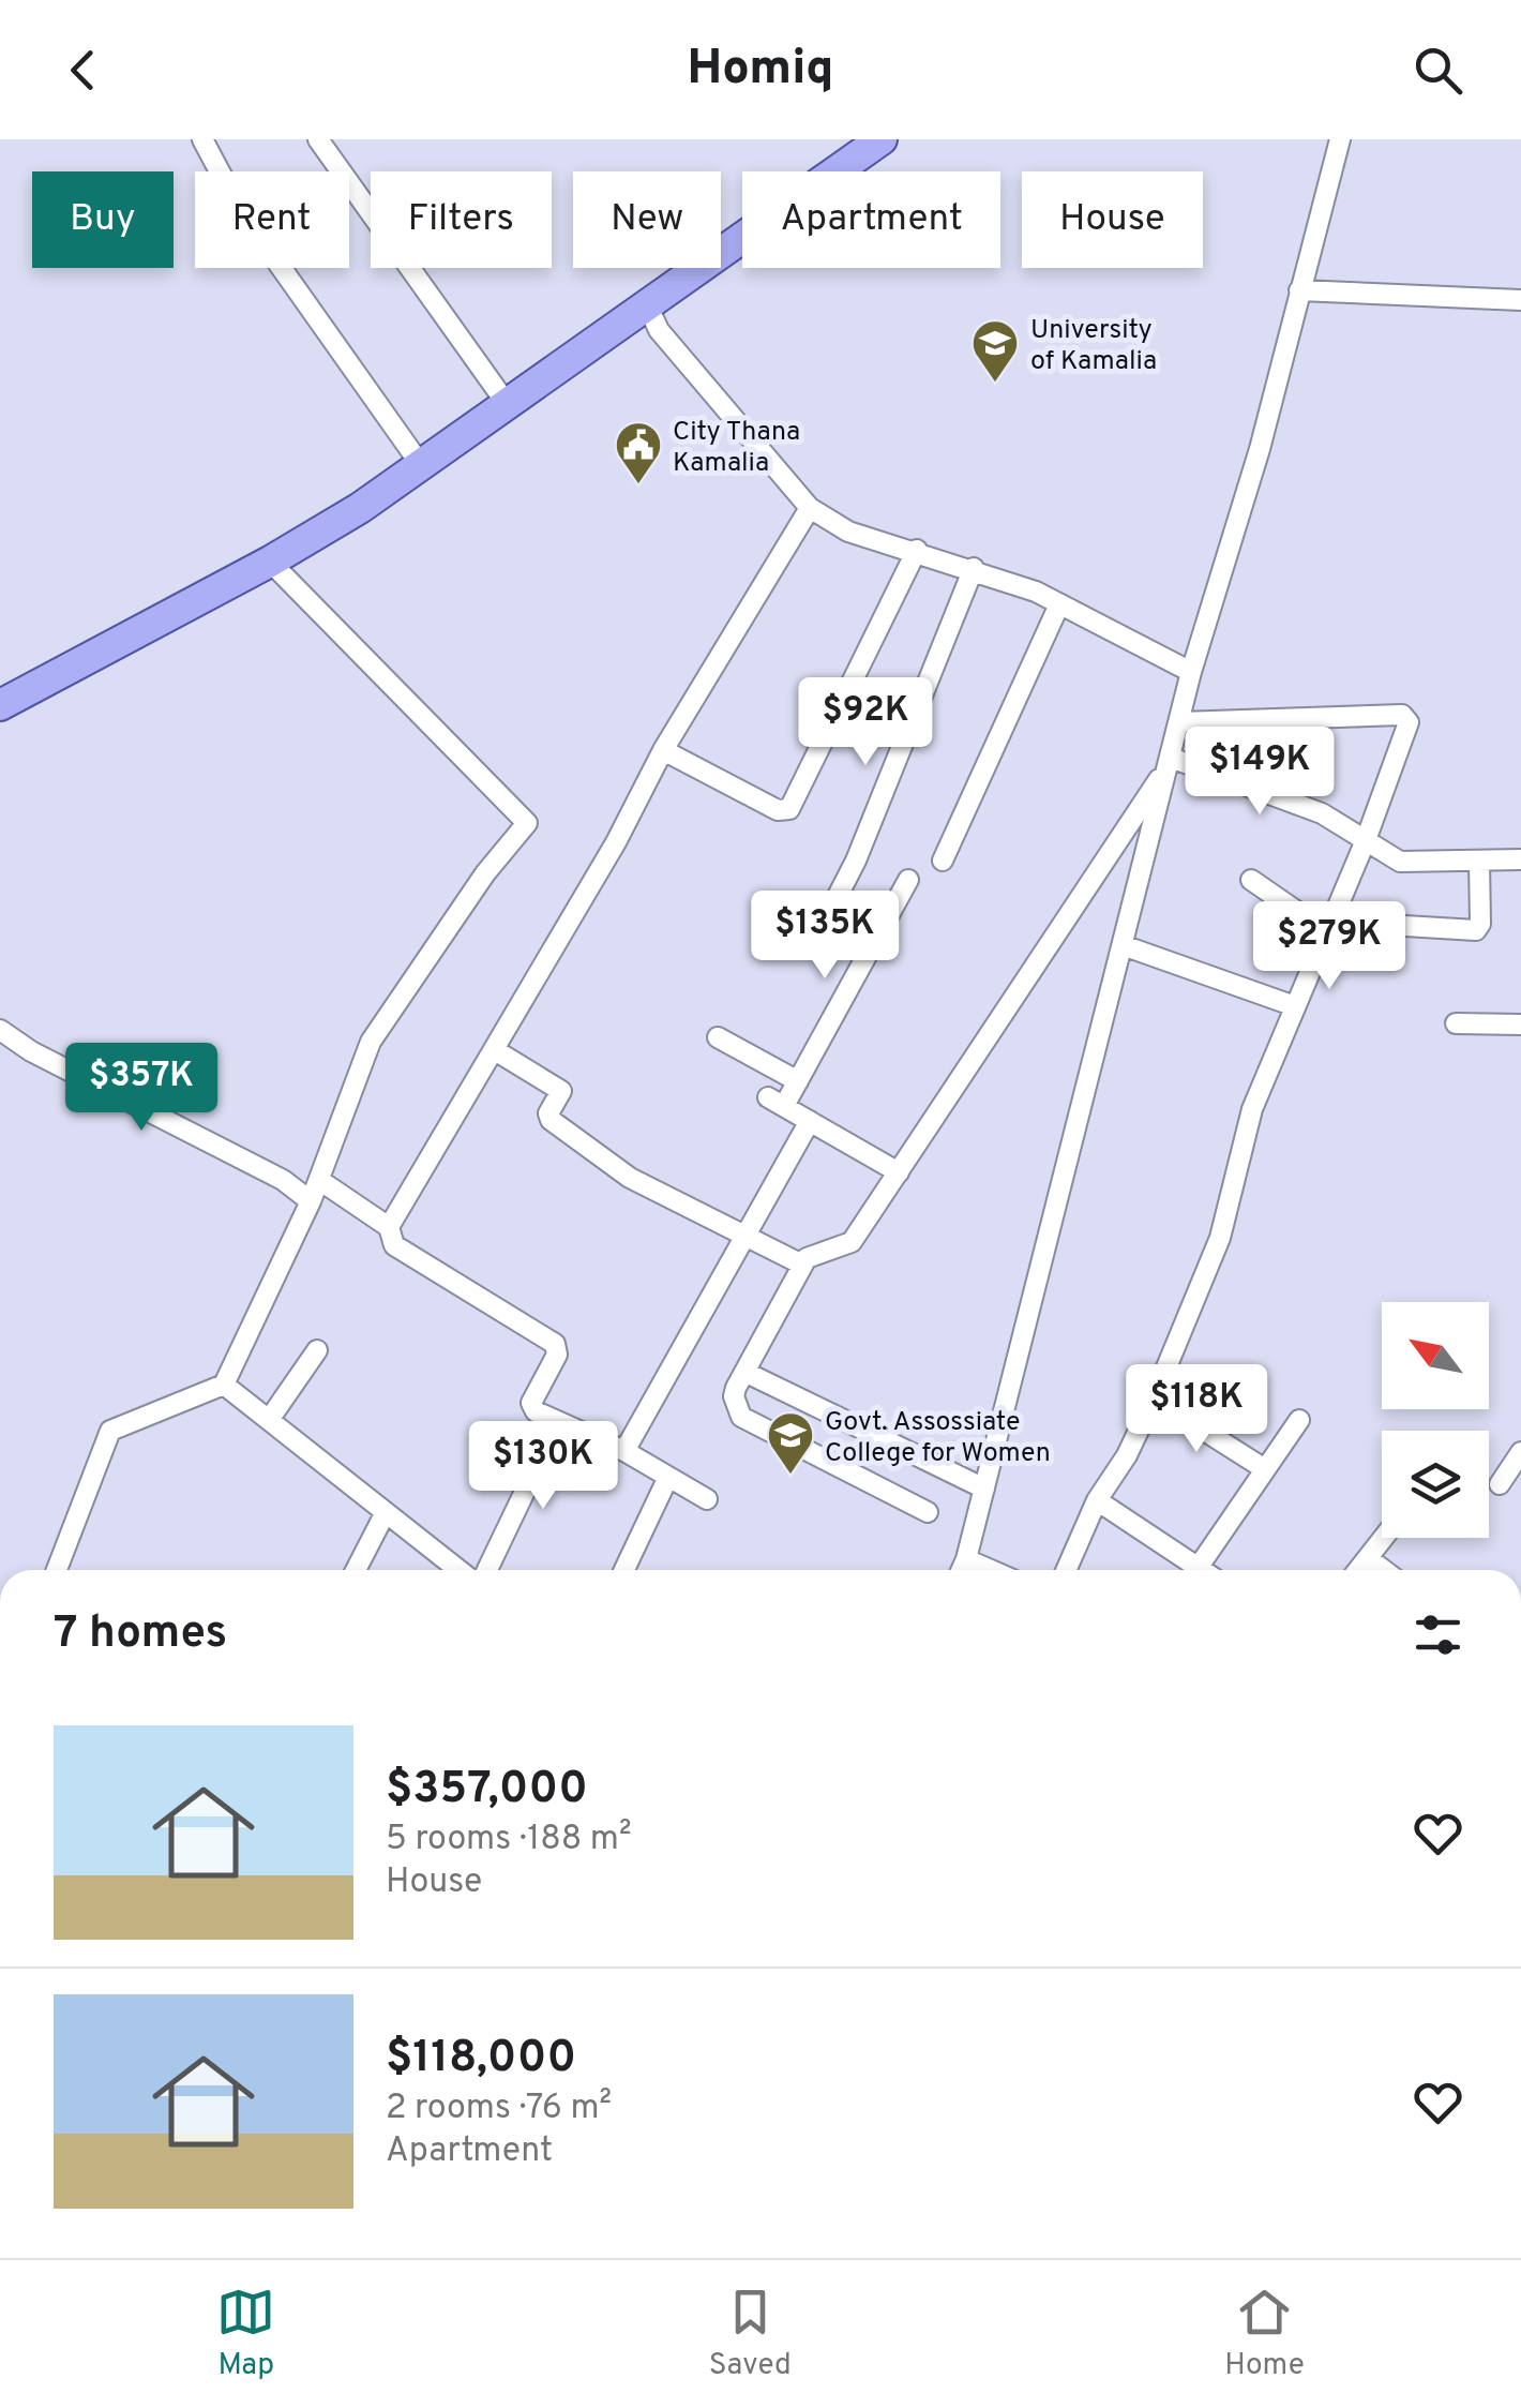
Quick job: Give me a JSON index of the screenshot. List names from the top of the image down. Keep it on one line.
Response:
{"places":{"school or university":["University of Kamalia","Govt. Assossiate College for Women"],"public building":["City Thana Kamalia"]},"north":"top left","page":{"header":"Homiq","chip":["Buy","Rent","Filters","New","Apartment","House"],"price":["$92K","$149K","$135K","$279K","$357K","$118K","$130K"],"heading":"7 homes","list":[{"name":"$357,000","note":"5 rooms · 188 m² · House"},{"name":"$118,000","note":"2 rooms · 76 m² · Apartment"}],"tabs":["Map","Saved","Home"]}}
